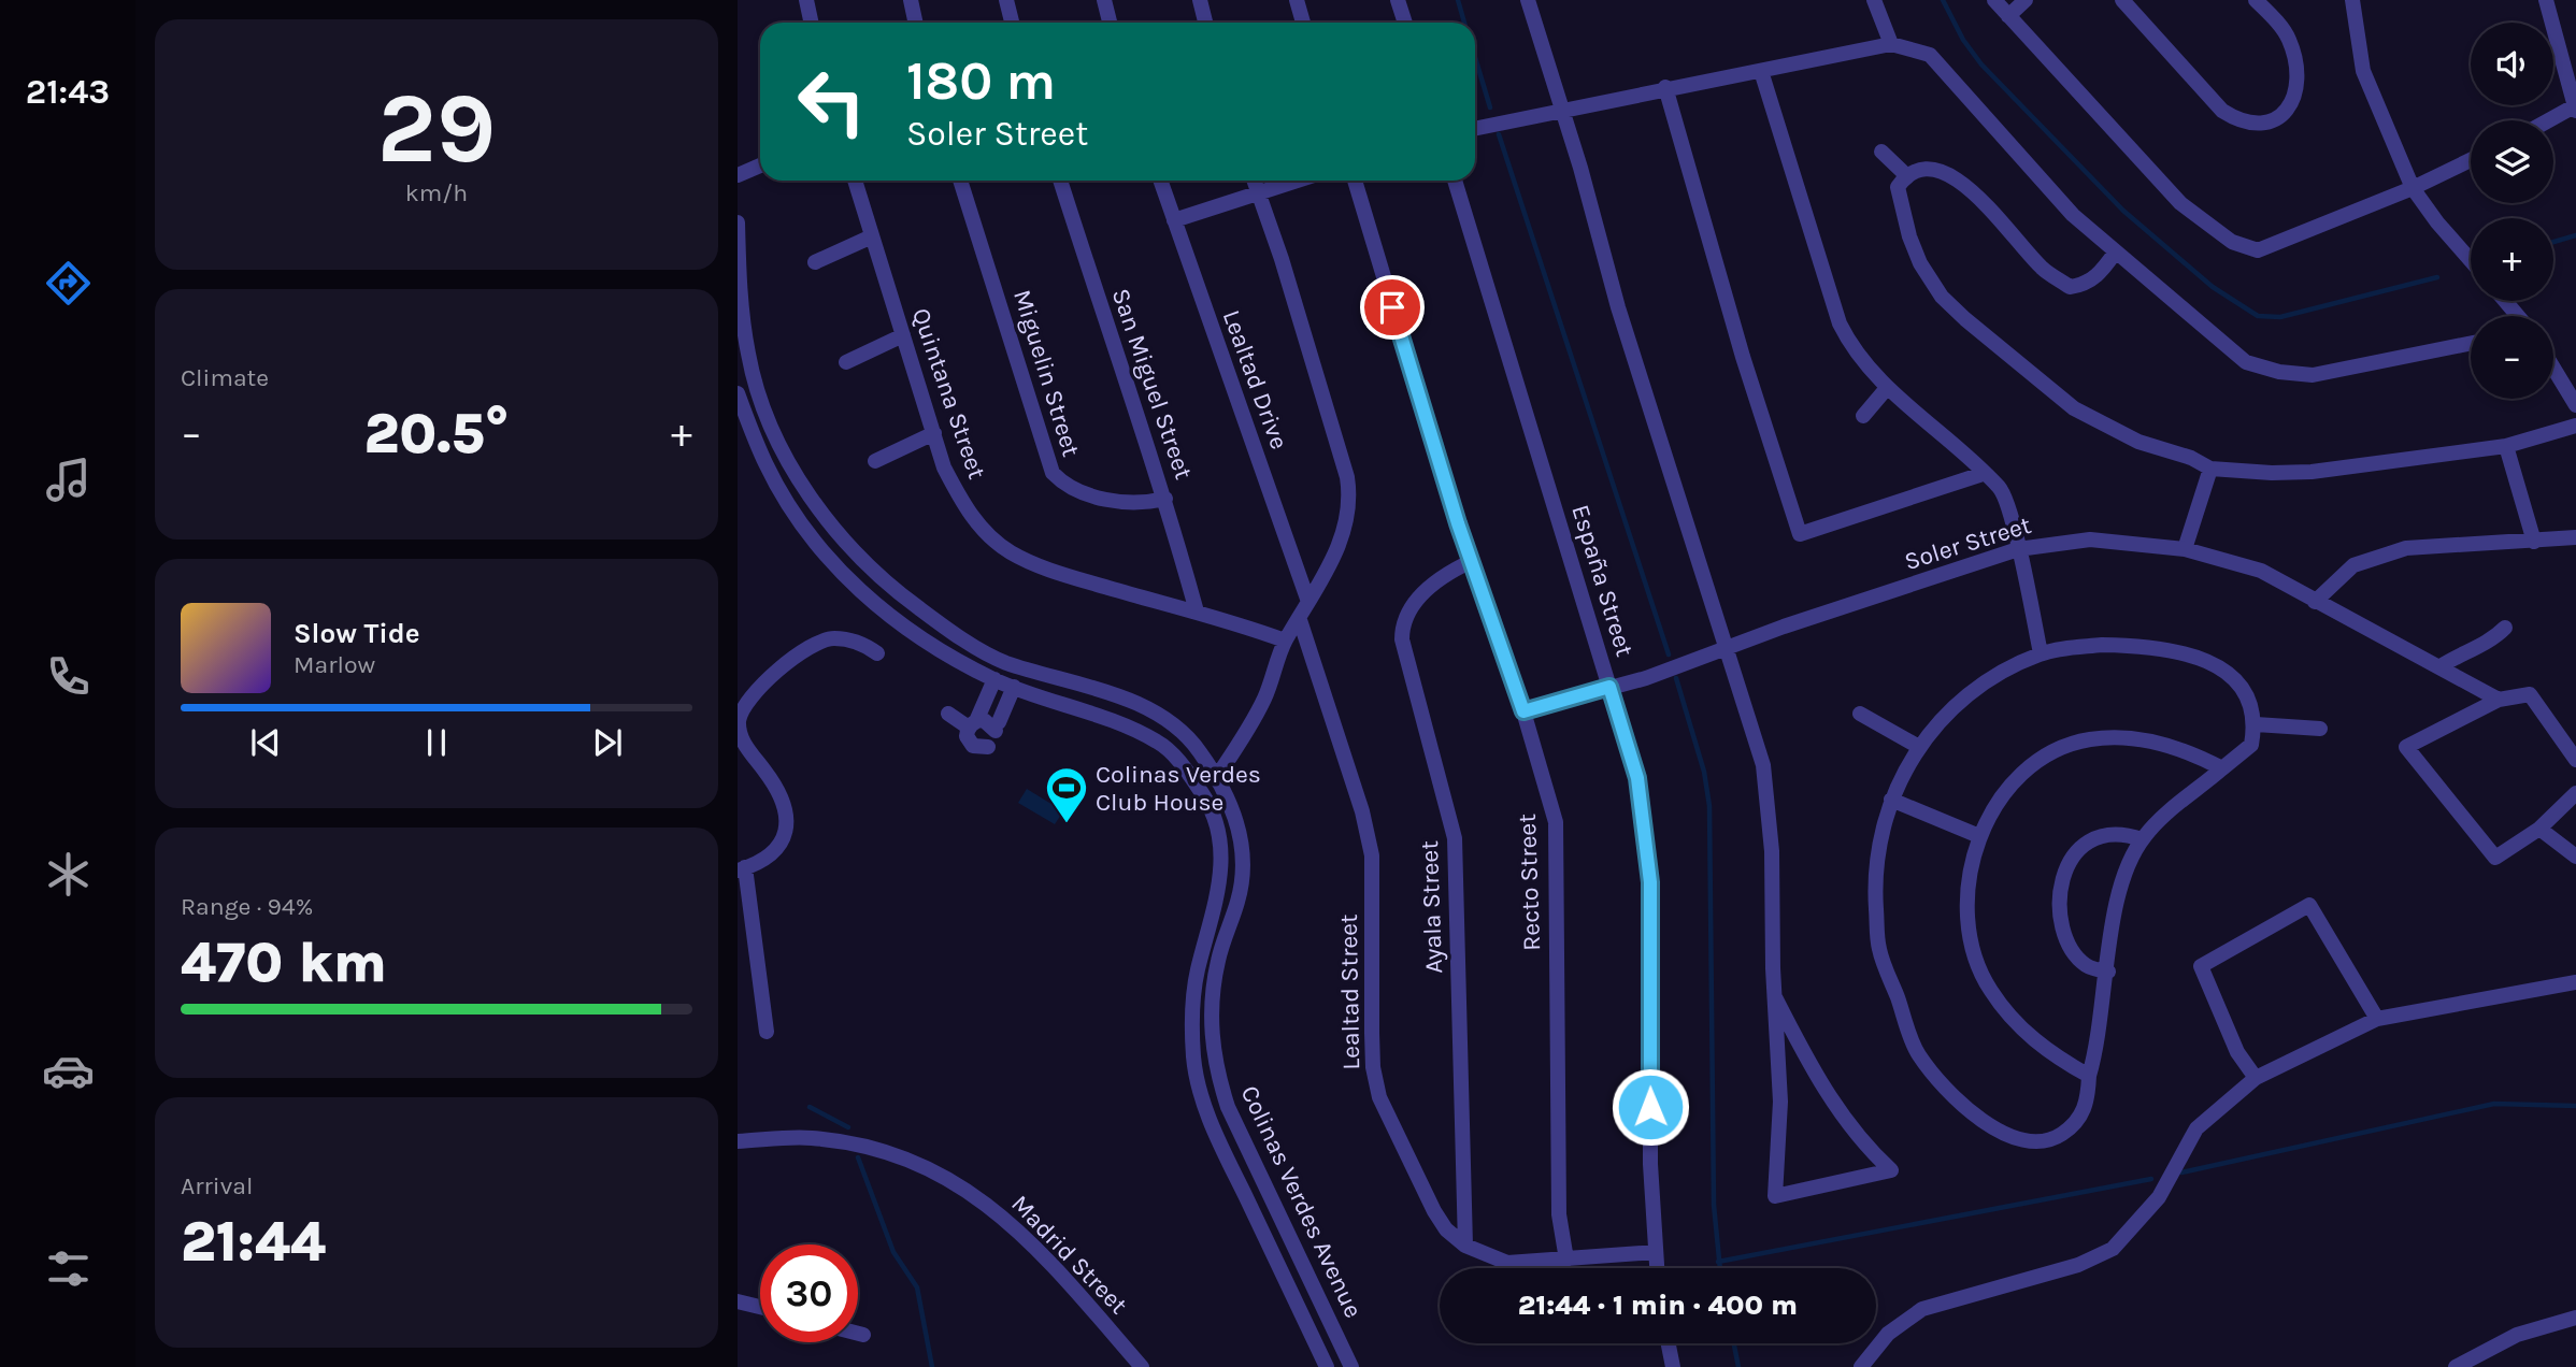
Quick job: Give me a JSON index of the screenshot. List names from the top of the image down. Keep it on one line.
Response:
{"streets":{"street":["Miguelin Street","Lealtad Drive","San Miguel Street","Quintana Street","Soler Street","España Street","Recto Street","Ayala Street","Lealtad Street","Colinas Verdes Avenue","Madrid Street"]},"crossings":[["Miguelin Street","San Miguel Street"],["San Miguel Street","Quintana Street"],["Soler Street","España Street"],["Soler Street","Recto Street"],["España Street","Lealtad Street"],["Recto Street","Ayala Street"],["Recto Street","Lealtad Street"],["Ayala Street","Lealtad Street"]],"places":{"sports":["Colinas Verdes Club House"]},"page":{"tabs":"21:43","tile":[["29","km/h"],"Climate",["Range · 94%","470 km"],["Arrival","21:44"]],"map_buttons":["+","−"],"turn":["180 m","Soler Street"],"heat":["−","20.5°","+"],"song":["Slow Tide","Marlow"],"limit":"30","trip":"21:44 · 1 min · 400 m"}}
